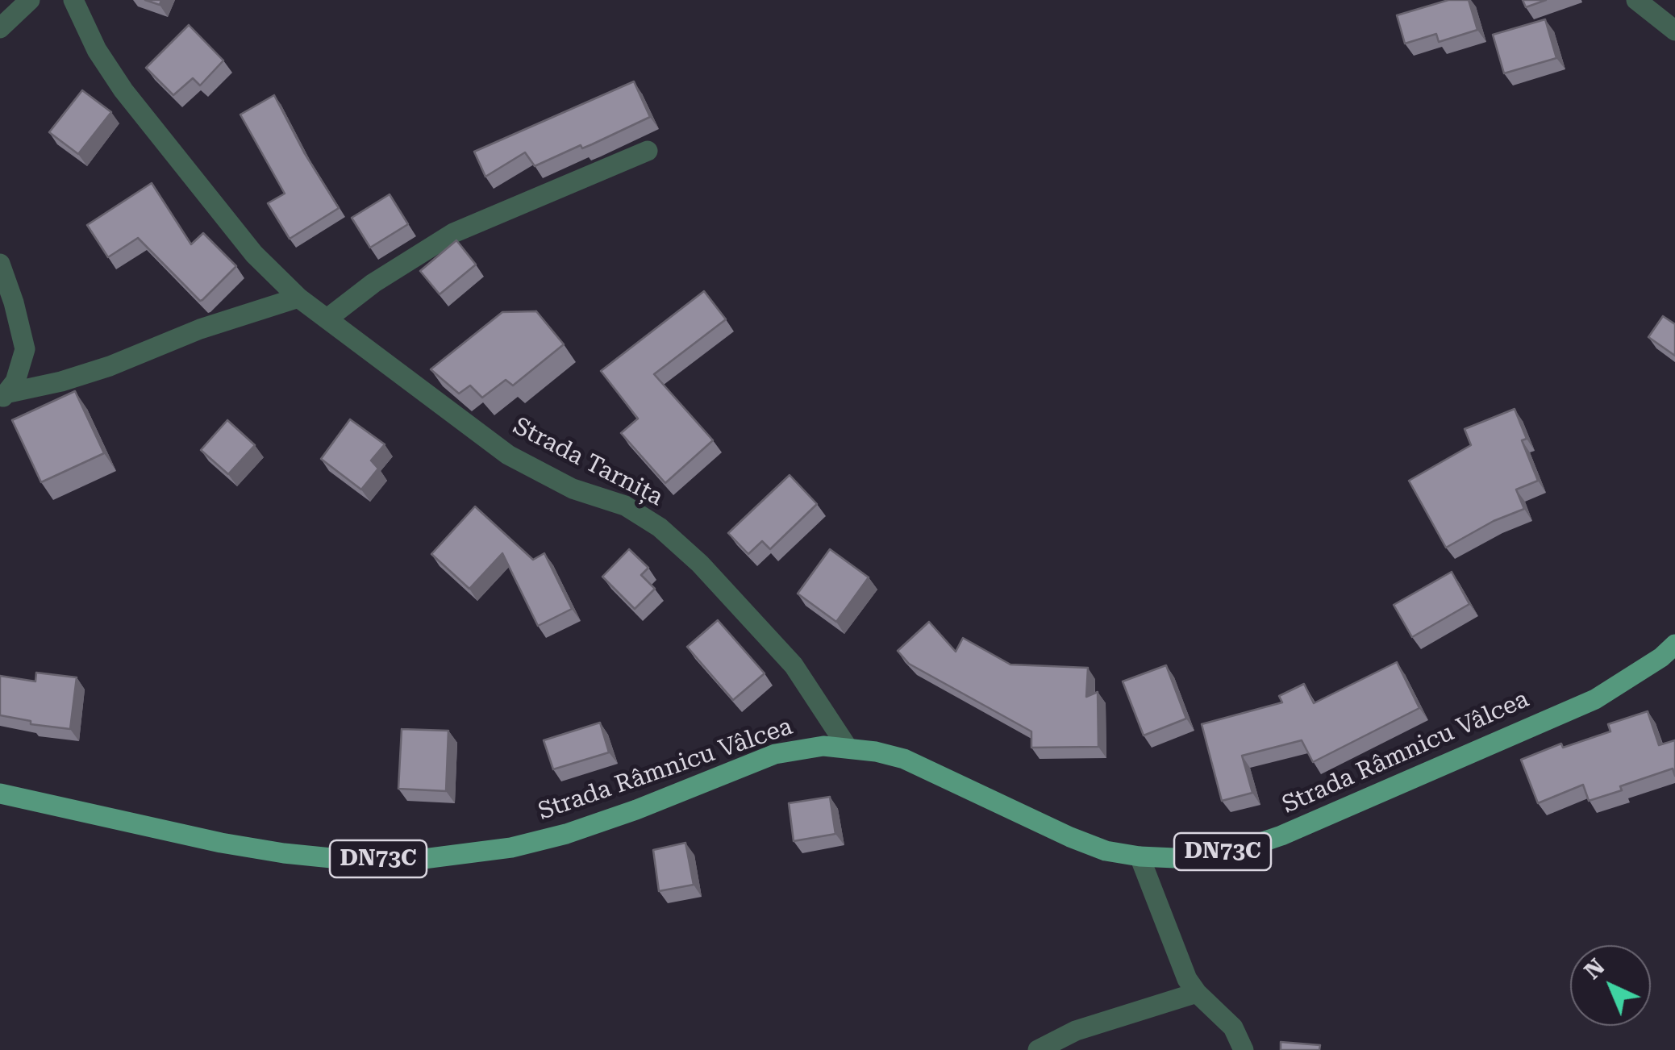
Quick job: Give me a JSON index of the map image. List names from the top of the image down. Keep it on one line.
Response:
{"streets":{"main road":["Strada Râmnicu Vâlcea","DN73C"],"street":["Strada Tarnița"]},"crossings":[["Strada Tarnița","Strada Râmnicu Vâlcea"]],"north":"top left"}
